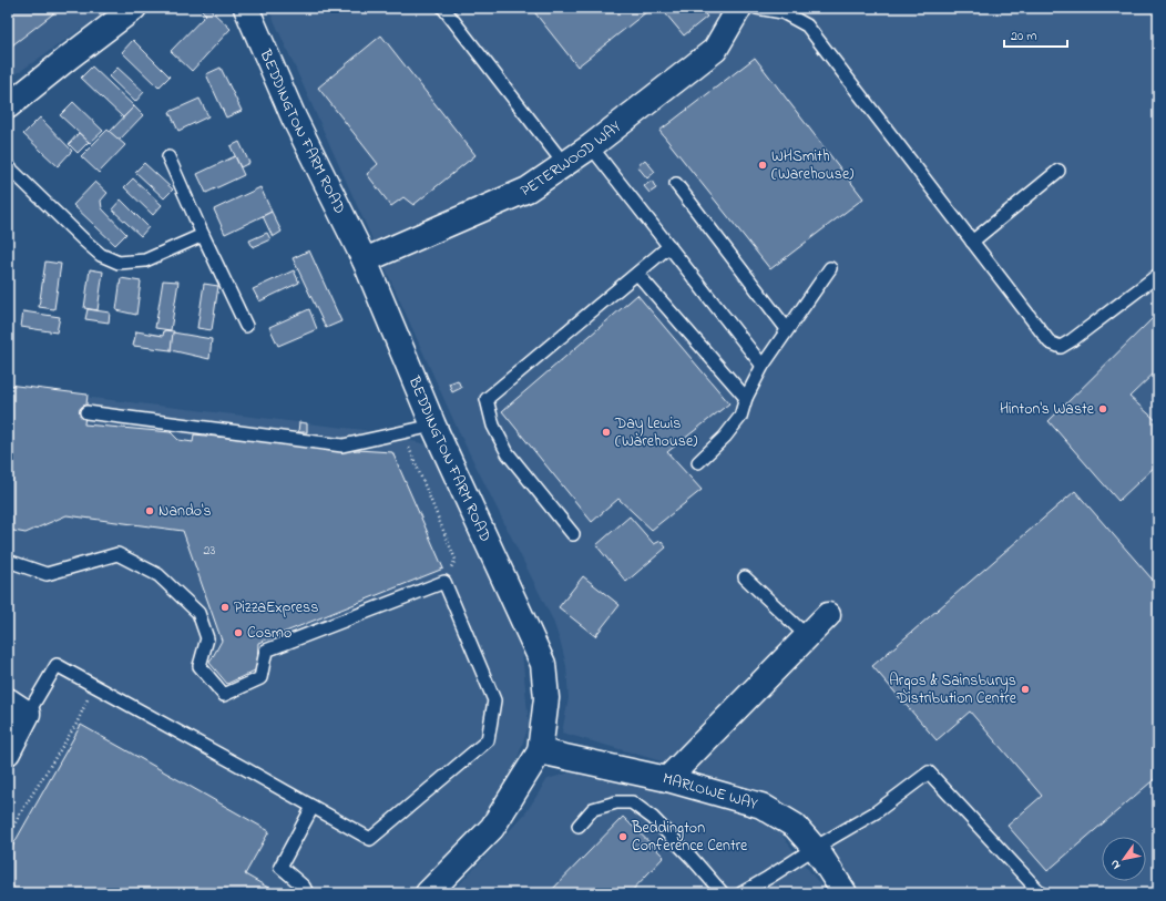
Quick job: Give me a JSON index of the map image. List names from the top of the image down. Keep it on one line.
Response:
{"streets":{"street":["BEDDINGTON FARM ROAD","PETERWOOD WAY","MARLOWE WAY"]},"crossings":[["BEDDINGTON FARM ROAD","PETERWOOD WAY"],["BEDDINGTON FARM ROAD","MARLOWE WAY"]],"places":["WHSmith (Warehouse)","Hinton's Waste","Day Lewis (Warehouse)","Nando's","PizzaExpress","Cosmo","Argos & Sainsburys Distribution Centre","Beddington Conference Centre"],"house_numbers":["23"],"scale_bar":"20 m","north":"bottom left"}
